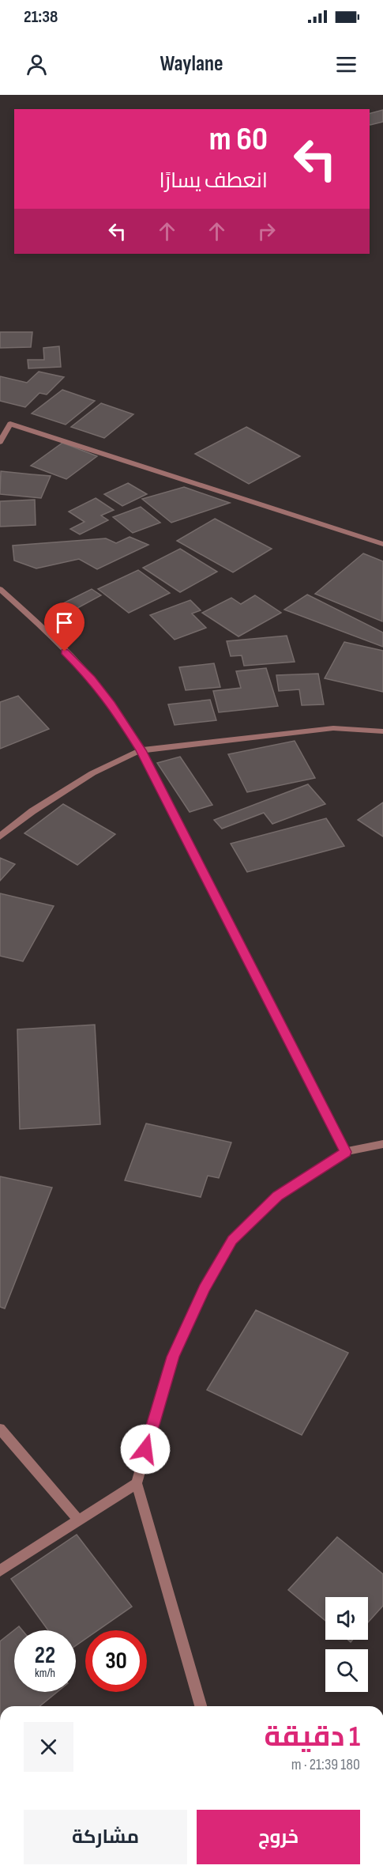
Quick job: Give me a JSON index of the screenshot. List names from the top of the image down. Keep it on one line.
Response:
{"page":{"status":"21:38","header":"Waylane","turn":["60 m","انعطف يسارًا"],"speed":"22 km/h","limit":"30","heading":["1 دقيقة","180 m · 21:39"],"buttons":["خروج","مشاركة"]}}
